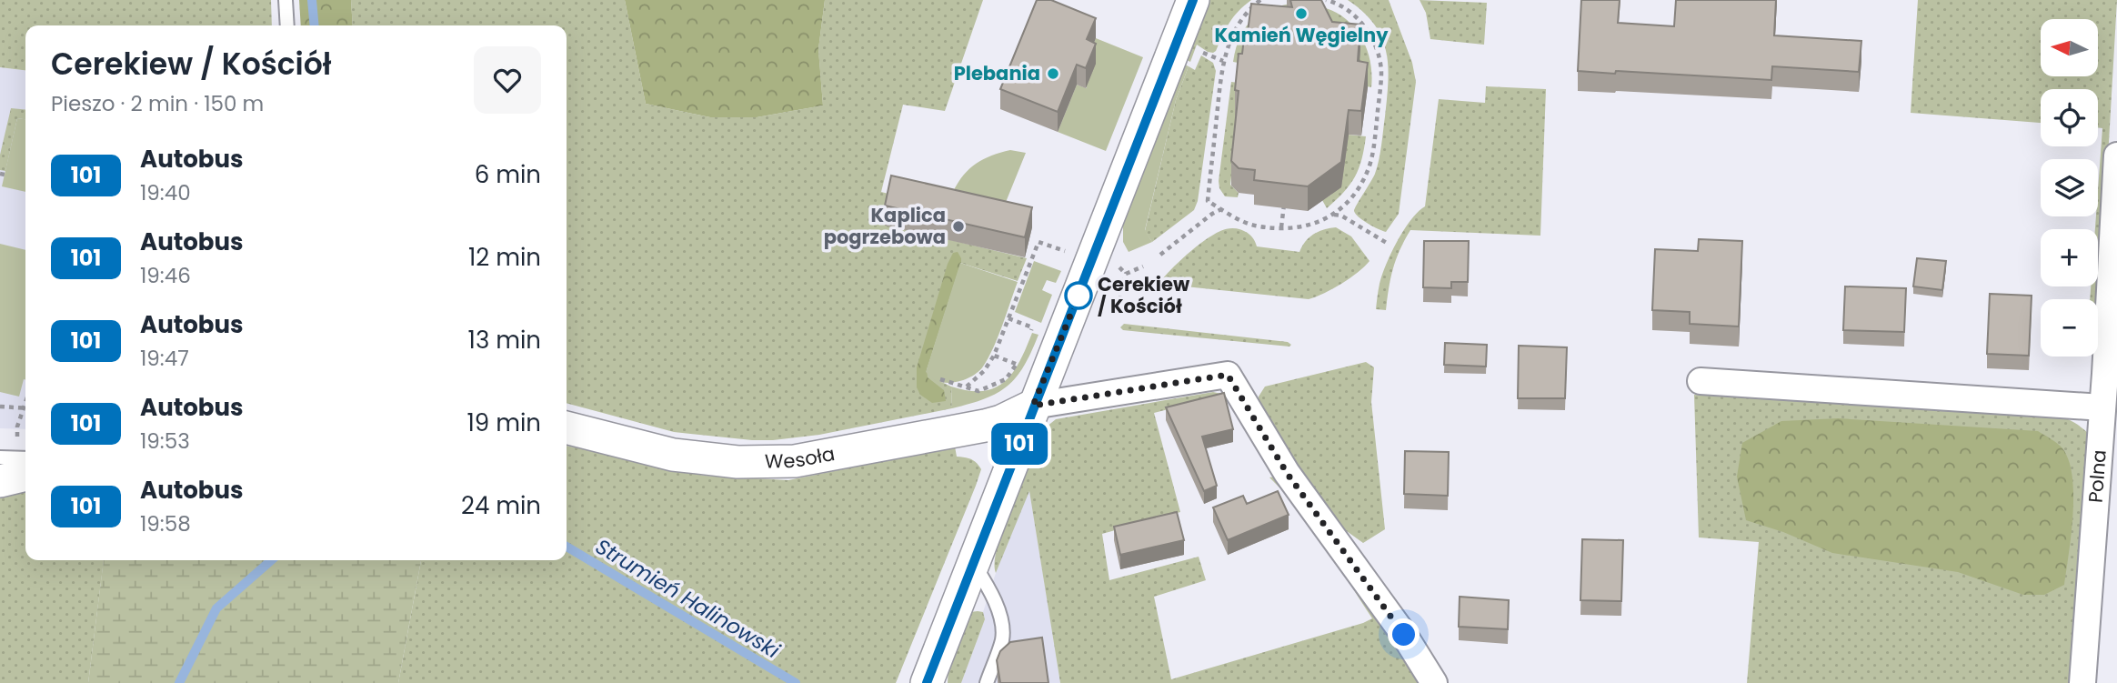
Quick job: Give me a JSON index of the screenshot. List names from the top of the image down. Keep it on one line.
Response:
{"streets":{"street":["Wesoła","Polna"]},"water":["Strumień Halinowski"],"places":["Kamień Węgielny","Plebania","Kaplica pogrzebowa","Cerekiew / Kościół"],"lines":["bus line 101"],"north":"left","page":{"on_map":"101","map_buttons":["+","−"],"heading":["Cerekiew / Kościół","Pieszo · 2 min · 150 m"],"list":[{"mark":"101","name":"Autobus","note":"19:40","value":"6 min"},{"mark":"101","name":"Autobus","note":"19:46","value":"12 min"},{"mark":"101","name":"Autobus","note":"19:47","value":"13 min"},{"mark":"101","name":"Autobus","note":"19:53","value":"19 min"},{"mark":"101","name":"Autobus","note":"19:58","value":"24 min"}]}}
